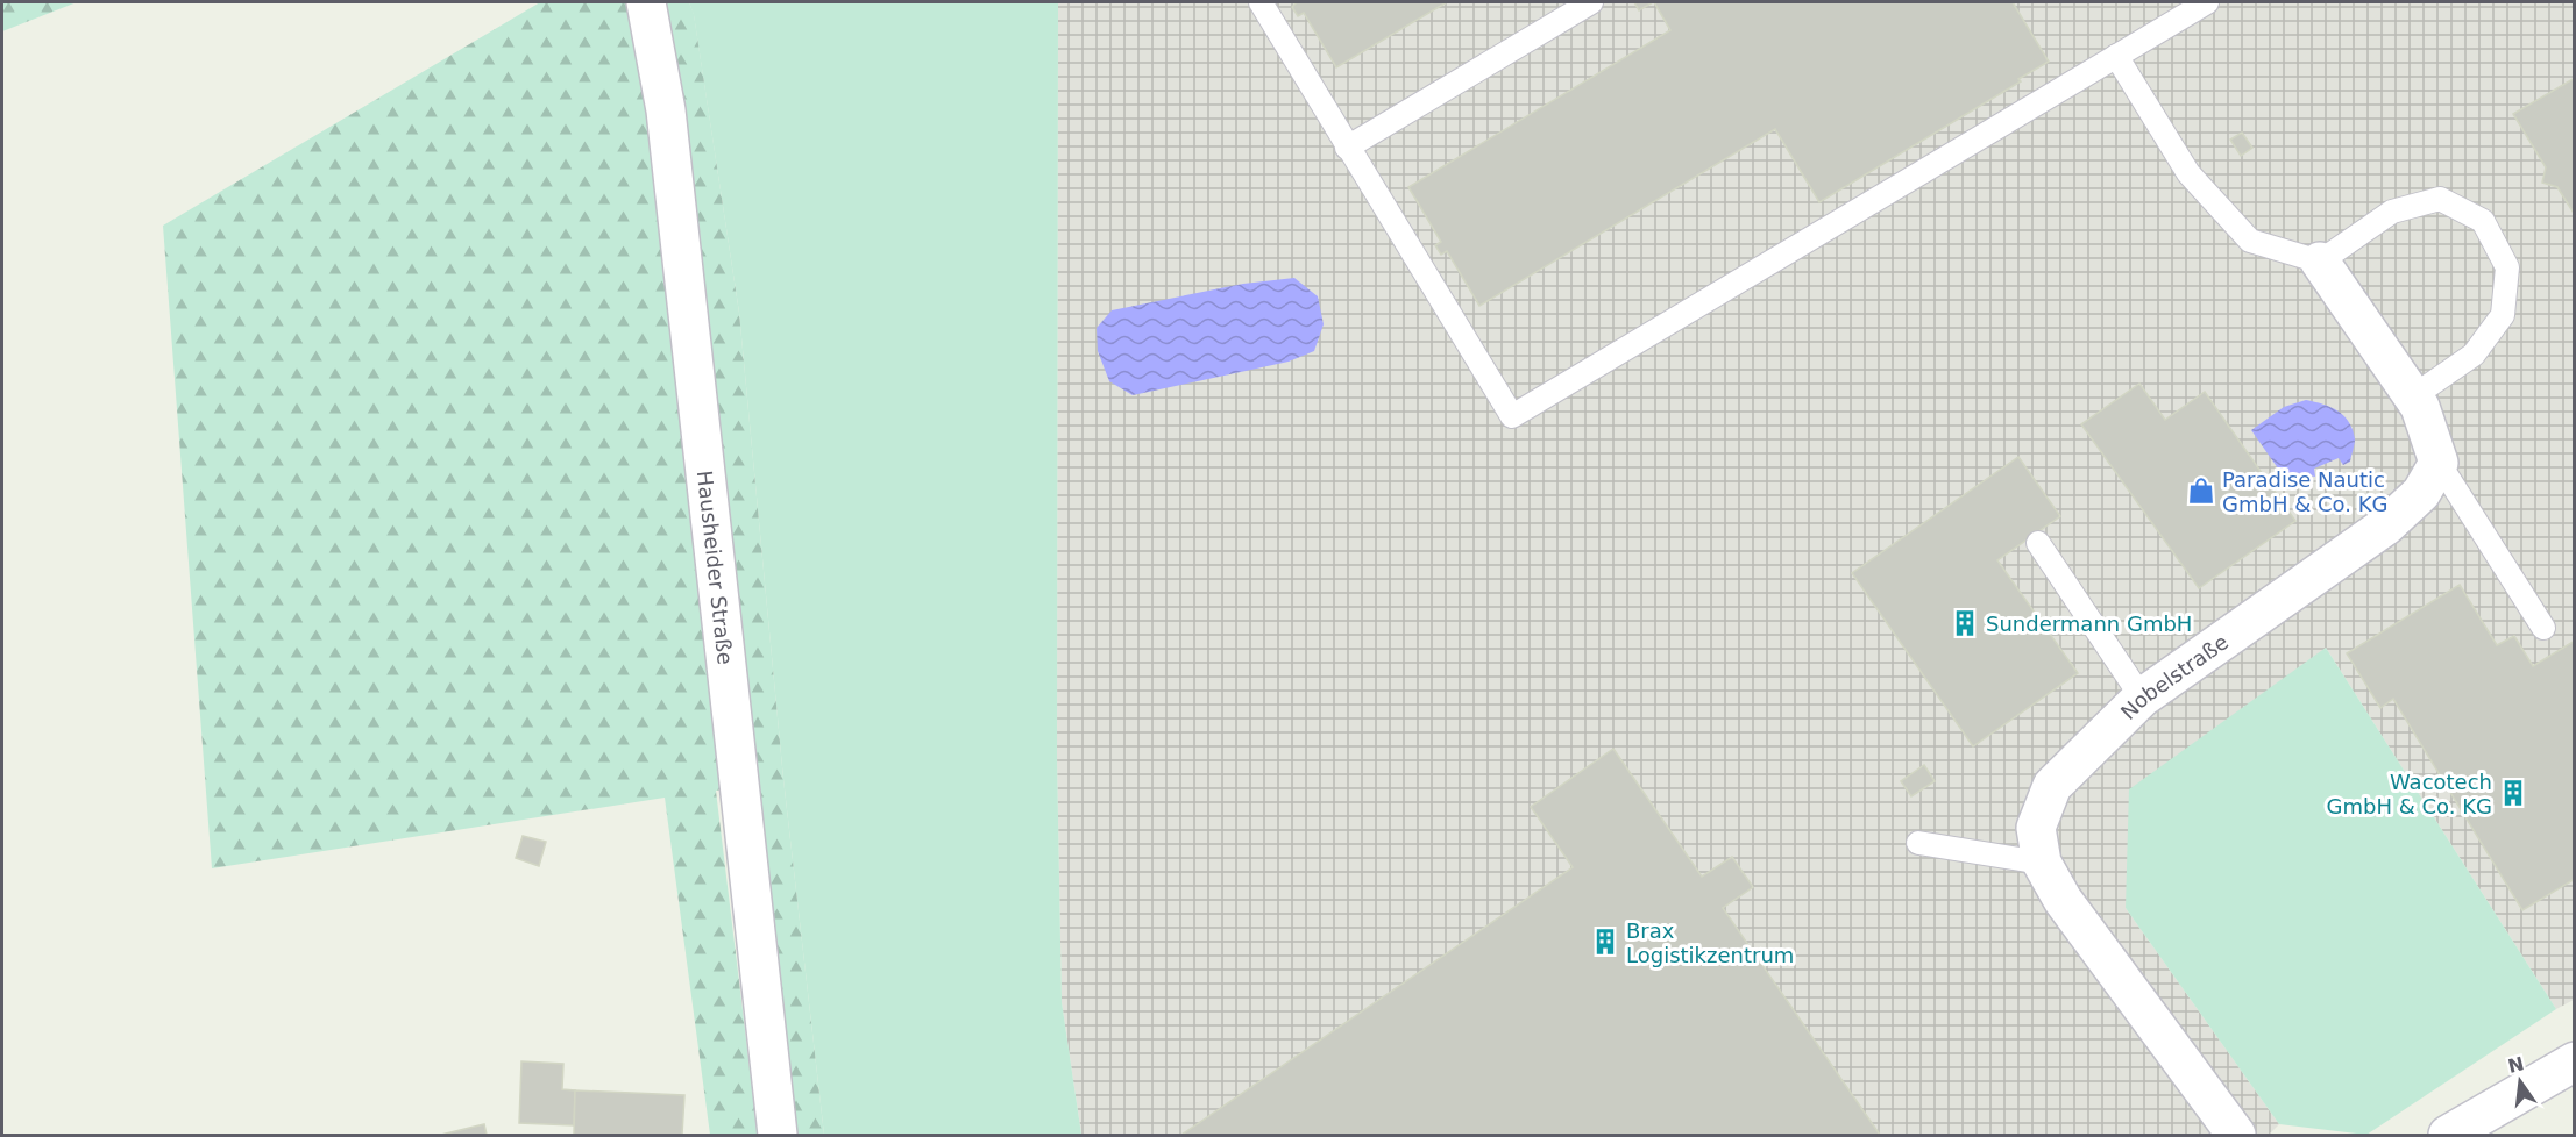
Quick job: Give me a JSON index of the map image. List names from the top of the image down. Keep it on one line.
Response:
{"streets":{"street":["Hausheider Straße","Nobelstraße"]},"places":{"shop":["Paradise Nautic GmbH & Co. KG"],"building":["Sundermann GmbH","Wacotech GmbH & Co. KG","Brax Logistikzentrum"]},"north":"top"}
